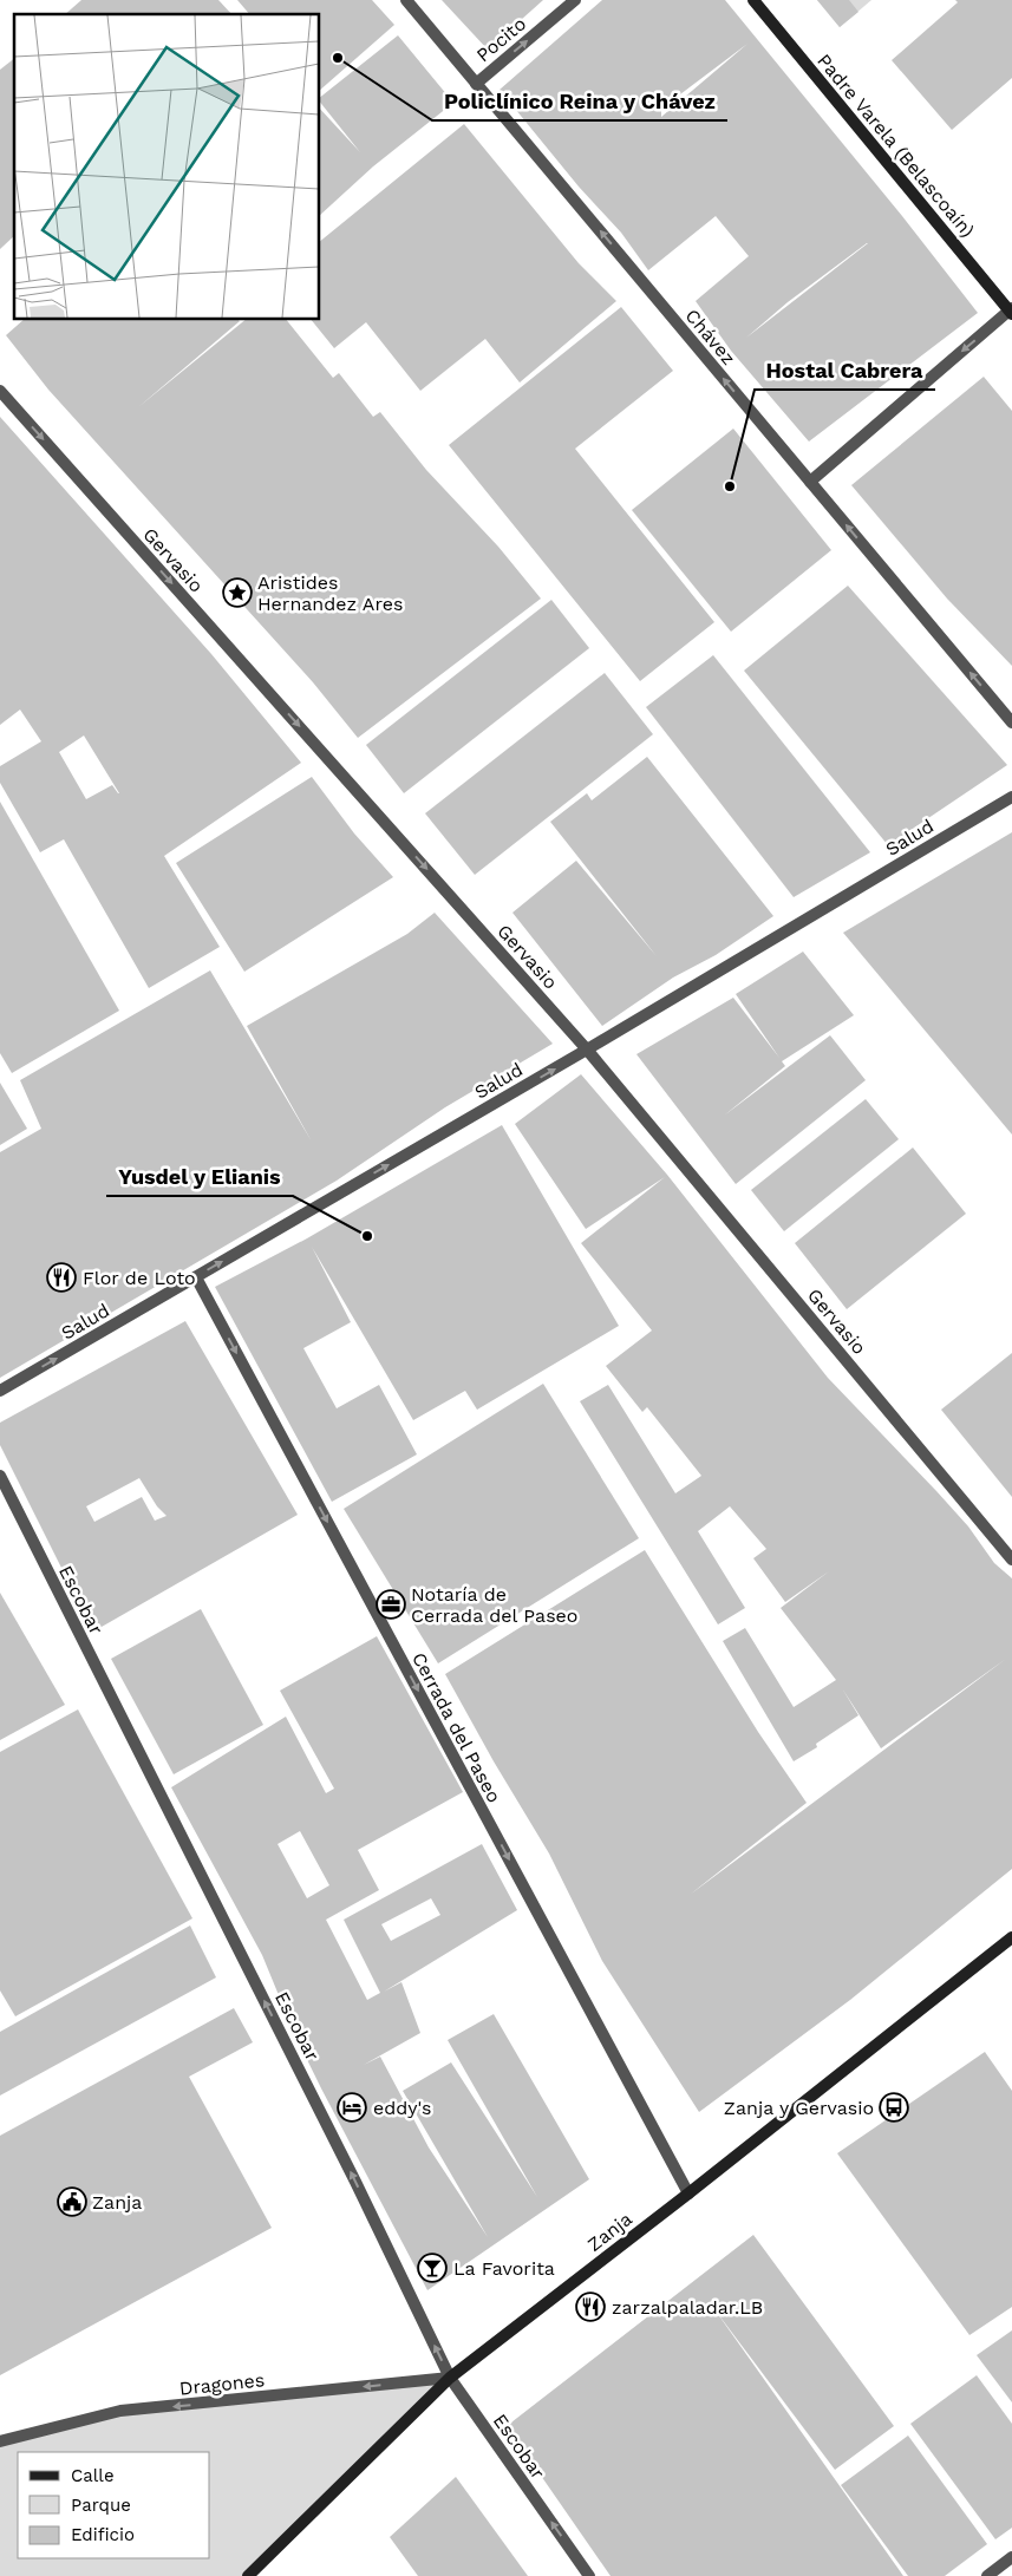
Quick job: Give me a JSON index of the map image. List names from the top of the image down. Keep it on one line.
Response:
{"streets":{"main road":["Padre Varela (Belascoaín)","Zanja"],"street":["Pocito","Chávez","Gervasio","Salud","Escobar","Cerrada del Paseo","Dragones"]},"crossings":[["Pocito","Chávez"],["Gervasio","Salud"],["Salud","Cerrada del Paseo"],["Escobar","Zanja"],["Escobar","Dragones"],["Cerrada del Paseo","Zanja"],["Zanja","Dragones"]],"one_way":["Pocito","Chávez","Gervasio","Salud","Escobar","Cerrada del Paseo","Dragones"],"places":{"other":["Policlínico Reina y Chávez","Hostal Cabrera","Yusdel y Elianis"],"place":["Aristides Hernandez Ares"],"restaurant":["Flor de Loto","zarzalpaladar.LB"],"office":["Notaría de Cerrada del Paseo"],"hotel":["eddy's"],"bus stop":["Zanja y Gervasio"],"public building":["Zanja"],"bar":["La Favorita"]},"legend":["Calle","Parque","Edificio"]}
